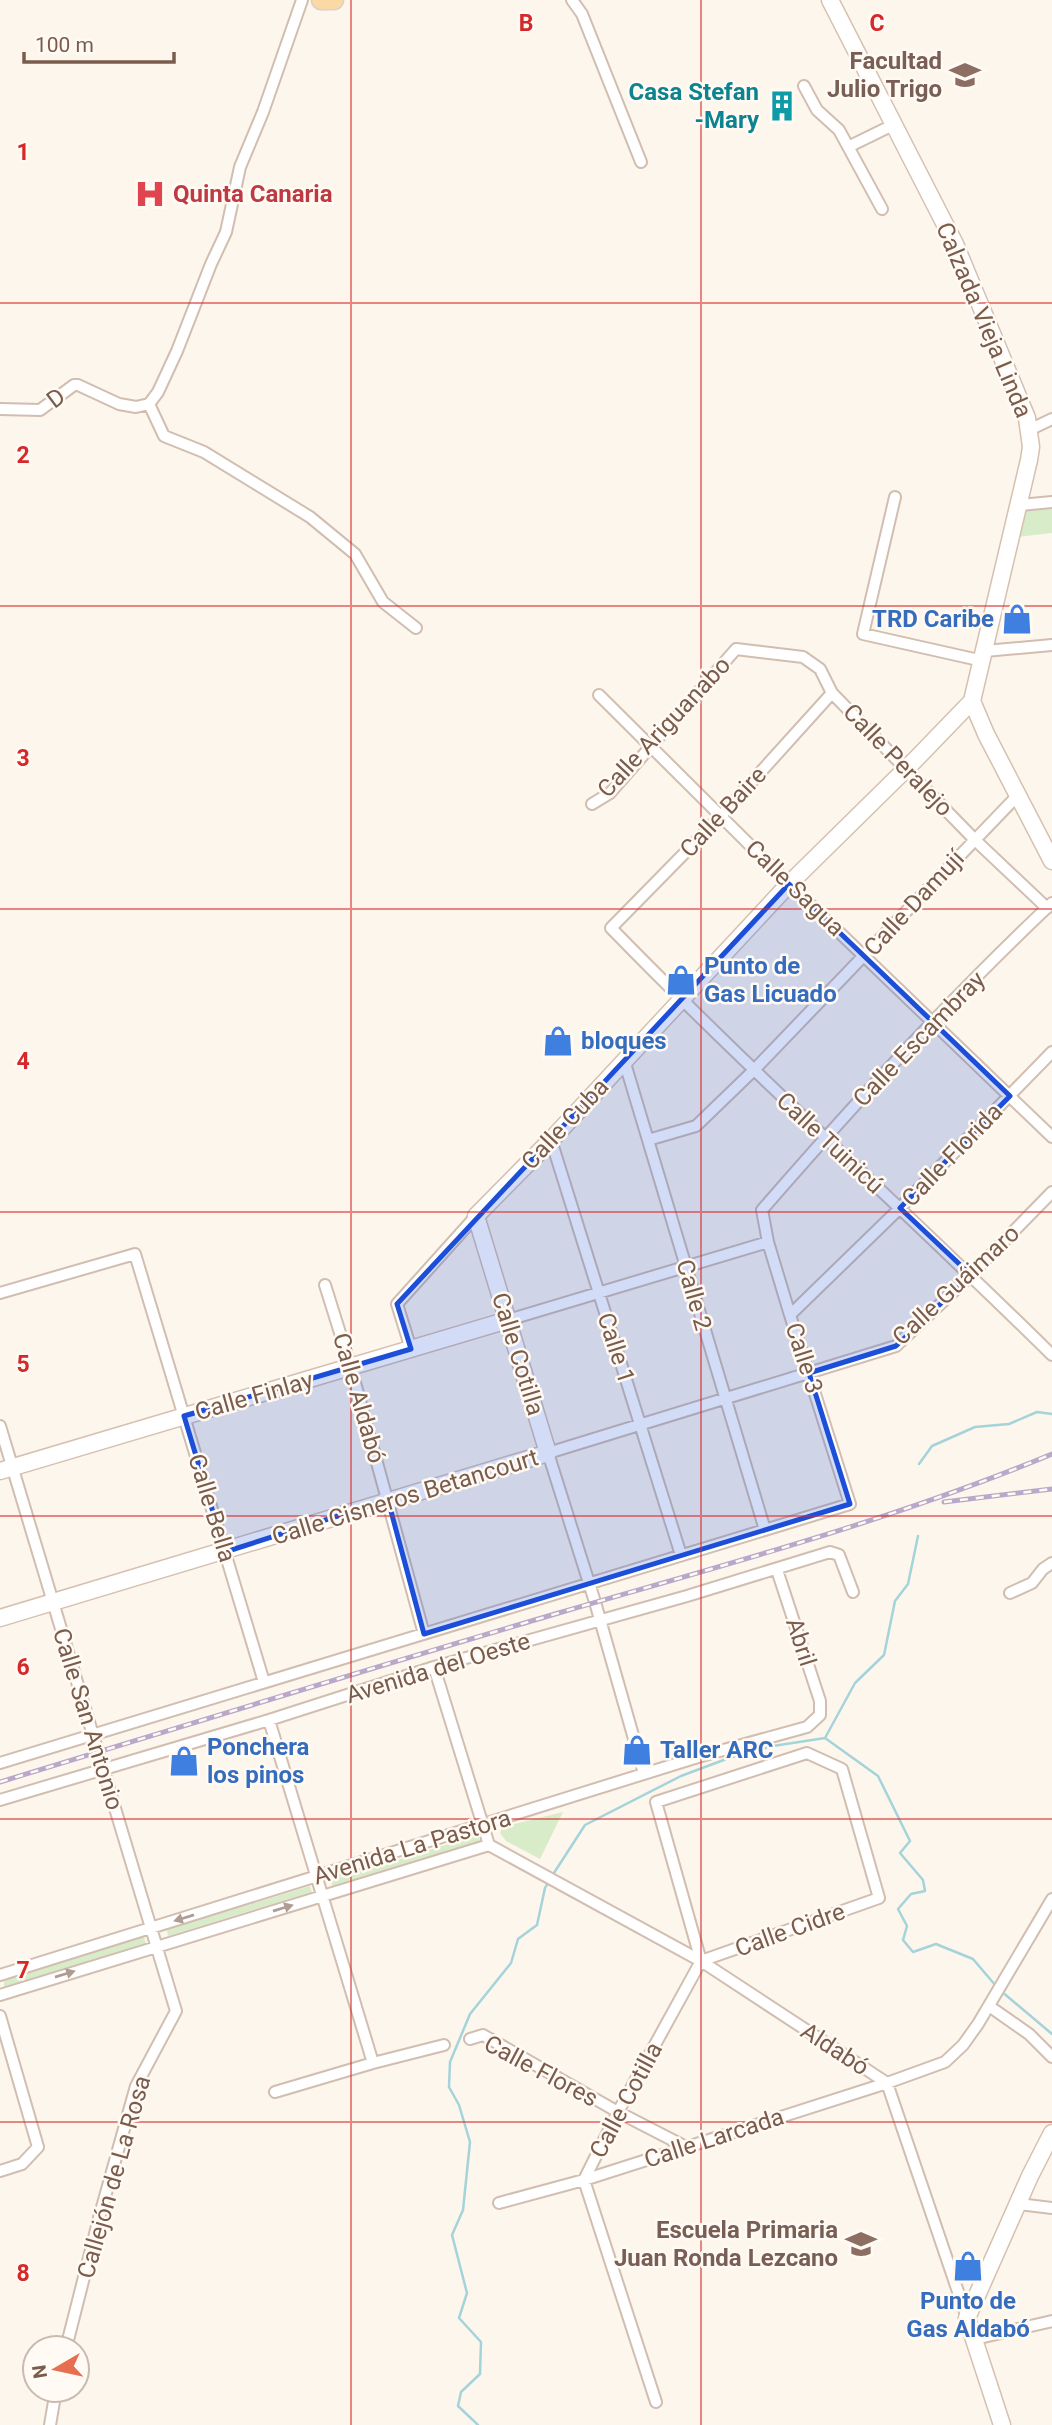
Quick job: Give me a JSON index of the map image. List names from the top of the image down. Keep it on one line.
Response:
{"streets":{"street":["Calzada Vieja Linda","D","Calle Ariguanabo","Calle Peralejo","Calle Baire","Calle Sagua","Calle Damují","Calle Escambray","Calle Cuba","Calle Tuinicú","Calle Florida","Calle Guáimaro","Calle 2","Calle 1","Calle Cotilla","Calle 3","Calle Finlay","Calle Aldabó","Calle Cisneros Betancourt","Calle Bella","Abril","Avenida del Oeste","Calle San Antonio","Avenida La Pastora","Calle Cidre","Aldabó","Calle Flores","Calle Larcada","Callejón de La Rosa"]},"crossings":[["Calzada Vieja Linda","Calle Cuba"],["Calle Ariguanabo","Calle Peralejo"],["Calle Ariguanabo","Calle Sagua"],["Calle Peralejo","Calle Baire"],["Calle Peralejo","Calle Damují"],["Calle Peralejo","Calle Escambray"],["Calle Peralejo","Calle Cuba"],["Calle Baire","Calle Sagua"],["Calle Baire","Calle Tuinicú"],["Calle Sagua","Calle Damují"],["Calle Sagua","Calle Escambray"],["Calle Sagua","Calle Cuba"],["Calle Sagua","Calle Florida"],["Calle Damují","Calle Tuinicú"],["Calle Damují","Calle 2"],["Calle Escambray","Calle Tuinicú"],["Calle Escambray","Calle 3"],["Calle Cuba","Calle Tuinicú"],["Calle Cuba","Calle 2"],["Calle Cuba","Calle 1"],["Calle Cuba","Calle Cotilla"],["Calle Cuba","Calle Finlay"],["Calle Tuinicú","Calle Florida"],["Calle Tuinicú","Calle Guáimaro"],["Calle Florida","Calle 3"],["Calle Guáimaro","Calle 3"],["Calle Guáimaro","Calle Cisneros Betancourt"],["Calle 2","Calle Cisneros Betancourt"],["Calle 2","Avenida del Oeste"],["Calle 1","Calle Cisneros Betancourt"],["Calle 1","Avenida del Oeste"],["Calle Cotilla","Calle Finlay"],["Calle Cotilla","Calle Cisneros Betancourt"],["Calle Cotilla","Avenida del Oeste"],["Calle Cotilla","Avenida La Pastora"],["Calle Cotilla","Calle Cidre"],["Calle Cotilla","Aldabó"],["Calle Cotilla","Calle Flores"],["Calle Cotilla","Calle Larcada"],["Calle 3","Calle Cisneros Betancourt"],["Calle 3","Avenida del Oeste"],["Calle Finlay","Calle Aldabó"],["Calle Finlay","Calle Bella"],["Calle Finlay","Calle San Antonio"],["Calle Aldabó","Calle Cisneros Betancourt"],["Calle Aldabó","Avenida del Oeste"],["Calle Cisneros Betancourt","Calle Bella"],["Calle Cisneros Betancourt","Calle San Antonio"],["Calle Bella","Avenida del Oeste"],["Abril","Avenida del Oeste"],["Abril","Avenida La Pastora"],["Avenida del Oeste","Calle San Antonio"],["Calle San Antonio","Avenida La Pastora"],["Calle San Antonio","Callejón de La Rosa"],["Avenida La Pastora","Aldabó"],["Calle Cidre","Aldabó"],["Aldabó","Calle Larcada"],["Calle Flores","Calle Larcada"]],"places":{"school or university":["Facultad Julio Trigo","Escuela Primaria Juan Ronda Lezcano"],"building":["Casa Stefan -Mary"],"hospital":["Quinta Canaria"],"shop":["TRD Caribe","Punto de Gas Licuado","bloques","Taller ARC","Ponchera los pinos","Punto de Gas Aldabó"]},"scale_bar":"100 m","north":"left","grid":{"columns":["B","C"],"rows":["1","2","3","4","5","6","7","8"]}}
